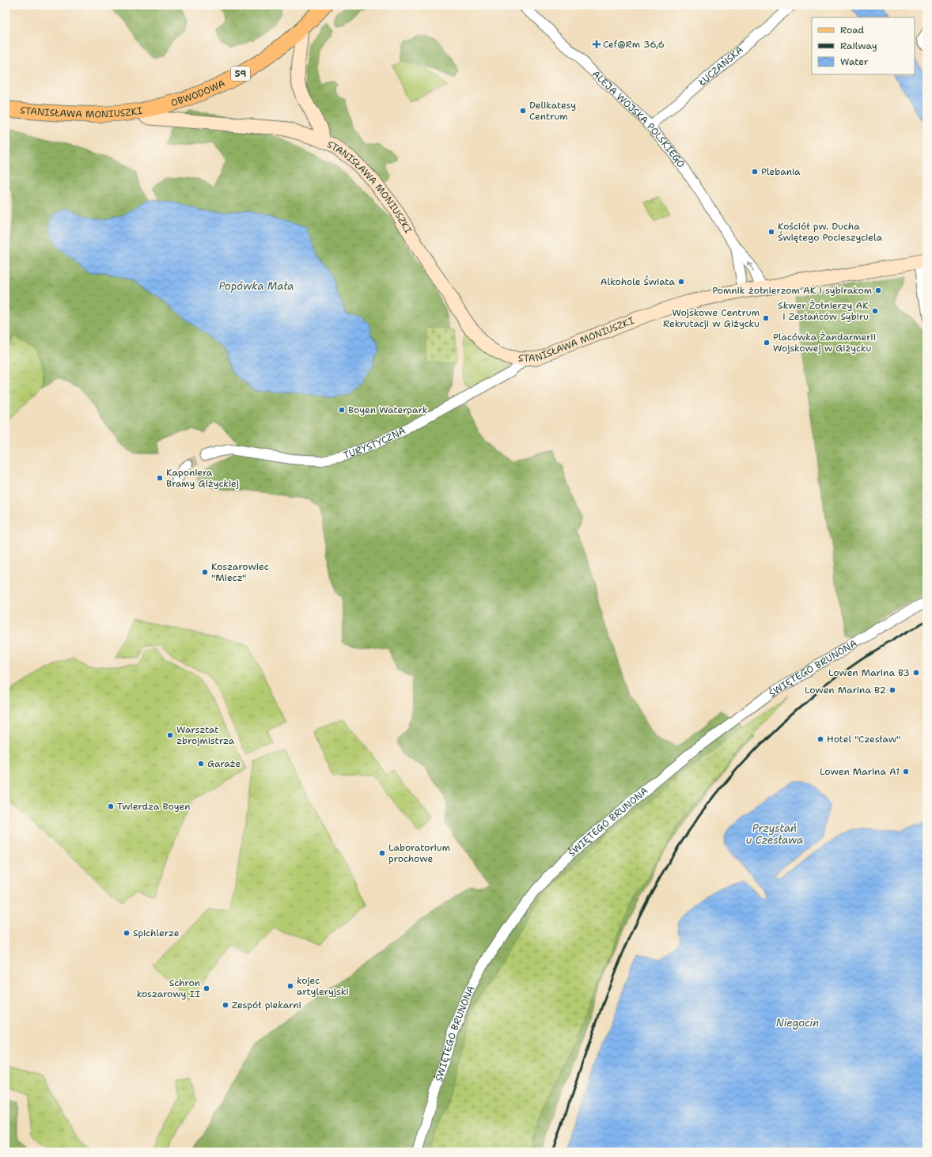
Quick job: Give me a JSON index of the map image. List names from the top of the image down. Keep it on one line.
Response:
{"streets":{"main road":["59","OBWODOWA","STANISŁAWA MONIUSZKI"],"street":["ŁUCZAŃSKA","ALEJA WOJSKA POLSKIEGO","TURYSTYCZNA","ŚWIĘTEGO BRUNONA"]},"crossings":[["ŁUCZAŃSKA","ALEJA WOJSKA POLSKIEGO"],["OBWODOWA","STANISŁAWA MONIUSZKI"],["STANISŁAWA MONIUSZKI","ALEJA WOJSKA POLSKIEGO"],["STANISŁAWA MONIUSZKI","TURYSTYCZNA"]],"water":["Popówka Mała","Przystań u Czesława","Niegocin"],"places":{"health":["Cef@Rm 36,6"],"other":["Delikatesy Centrum","Plebania","Kościół pw. Ducha Świętego Pocieszyciela","Alkohole Świata","Pomnik żołnierzom AK i sybirakom","Skwer Żołnierzy AK i Zesłańców Sybiru","Wojskowe Centrum Rekrutacji w Giżycku","Placówka Żandarmerii Wojskowej w Giżycku","Boyen Waterpark","Kaponiera Bramy Giżyckiej","Koszarowiec \"Miecz\"","Lowen Marina B3","Lowen Marina B2","Warsztat zbrojmistrza","Hotel \"Czesław\"","Garaże","Lowen Marina A1","Twierdza Boyen","Laboratorium prochowe","Spichlerze","kojec artyleryjski","Schron koszarowy II","Zespół piekarni"]},"legend":["Road","Railway","Water"]}
